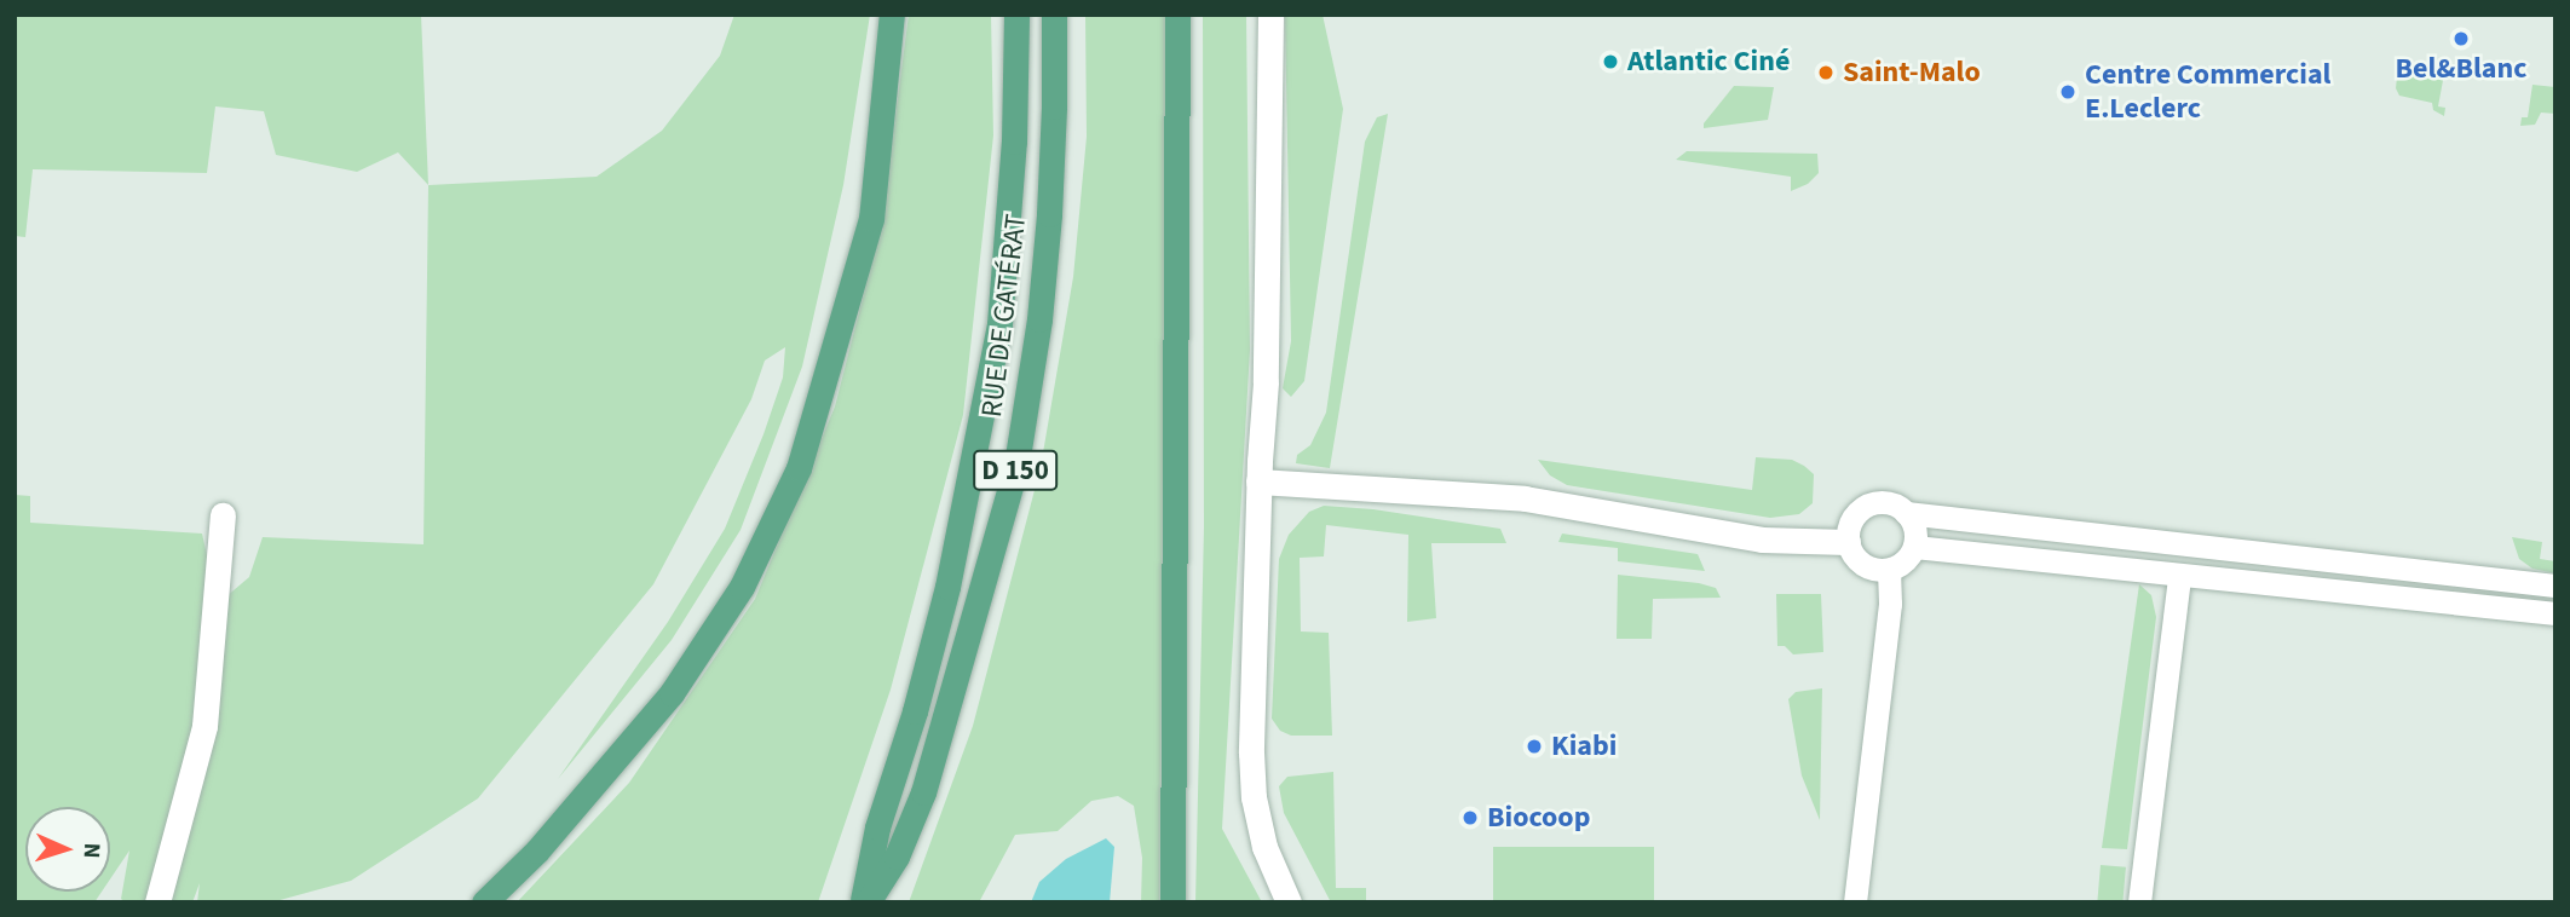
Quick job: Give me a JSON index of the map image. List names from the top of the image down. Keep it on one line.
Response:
{"streets":{"main road":["RUE DE GATÉRAT","D 150"]},"places":["Bel&Blanc","Atlantic Ciné","Saint-Malo","Centre Commercial E.Leclerc","Kiabi","Biocoop"],"north":"right"}
